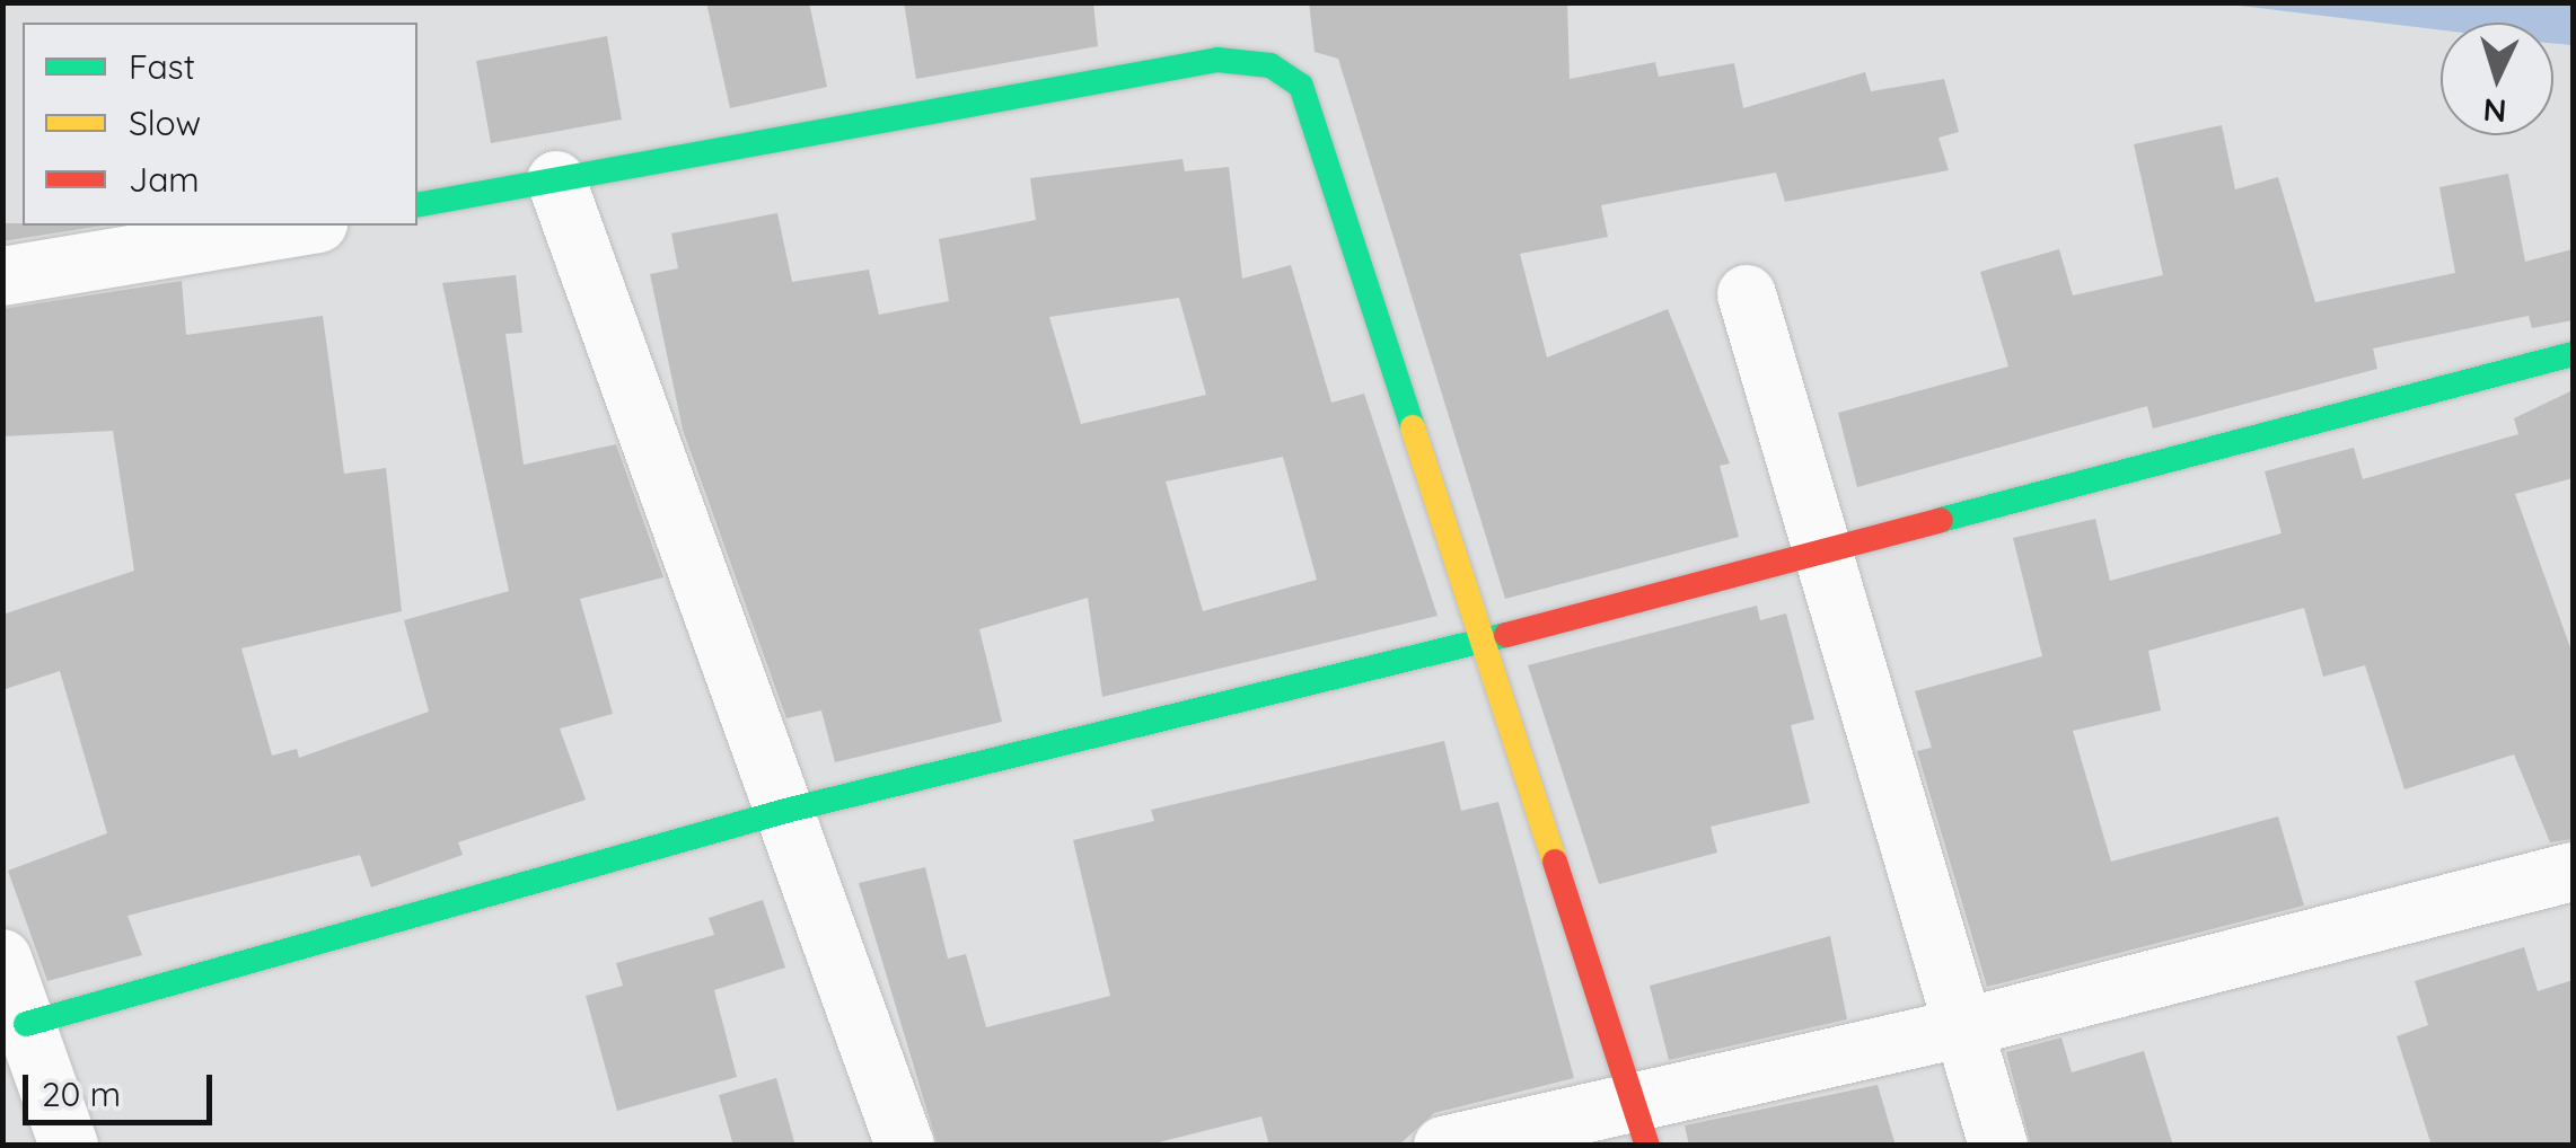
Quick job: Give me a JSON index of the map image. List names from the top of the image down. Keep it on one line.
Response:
{"legend":["Fast","Slow","Jam"],"scale_bar":"20 m","north":"bottom"}
